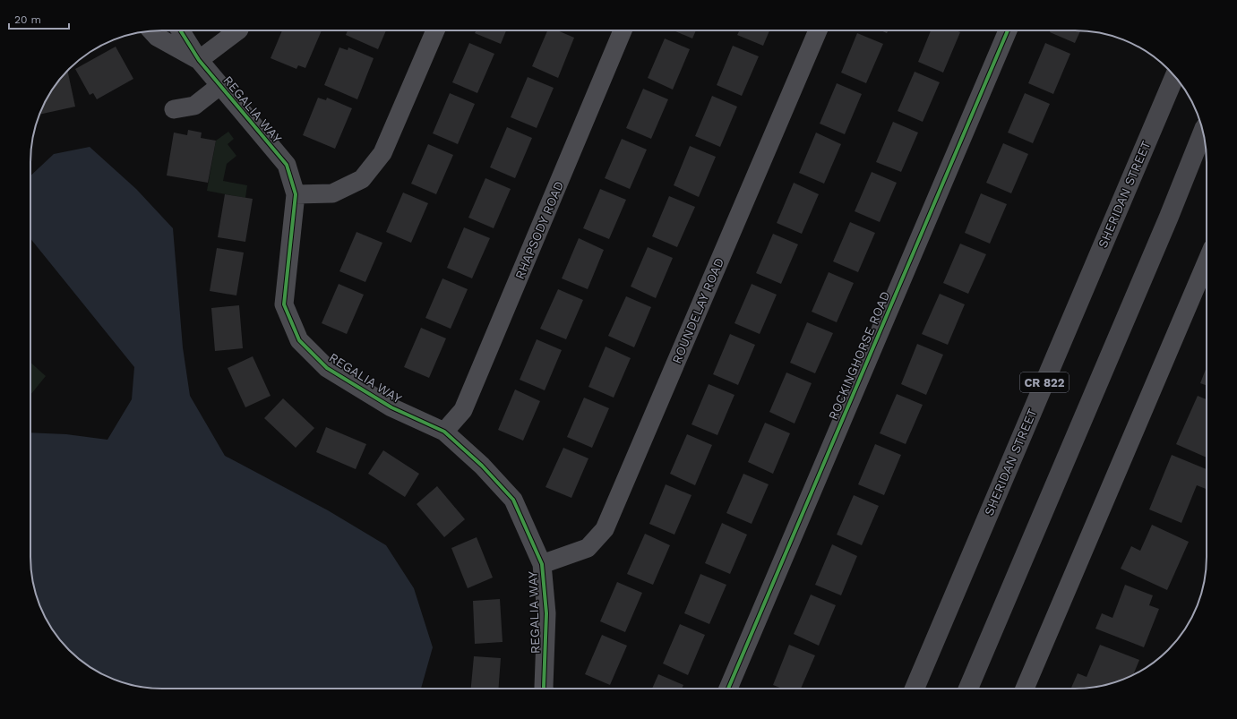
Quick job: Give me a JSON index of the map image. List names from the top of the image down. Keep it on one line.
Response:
{"streets":{"main road":["SHERIDAN STREET","CR 822"],"street":["REGALIA WAY","RHAPSODY ROAD","ROUNDELAY ROAD","ROCKINGHORSE ROAD"]},"crossings":[["REGALIA WAY","RHAPSODY ROAD"],["REGALIA WAY","ROUNDELAY ROAD"]],"scale_bar":"20 m"}
